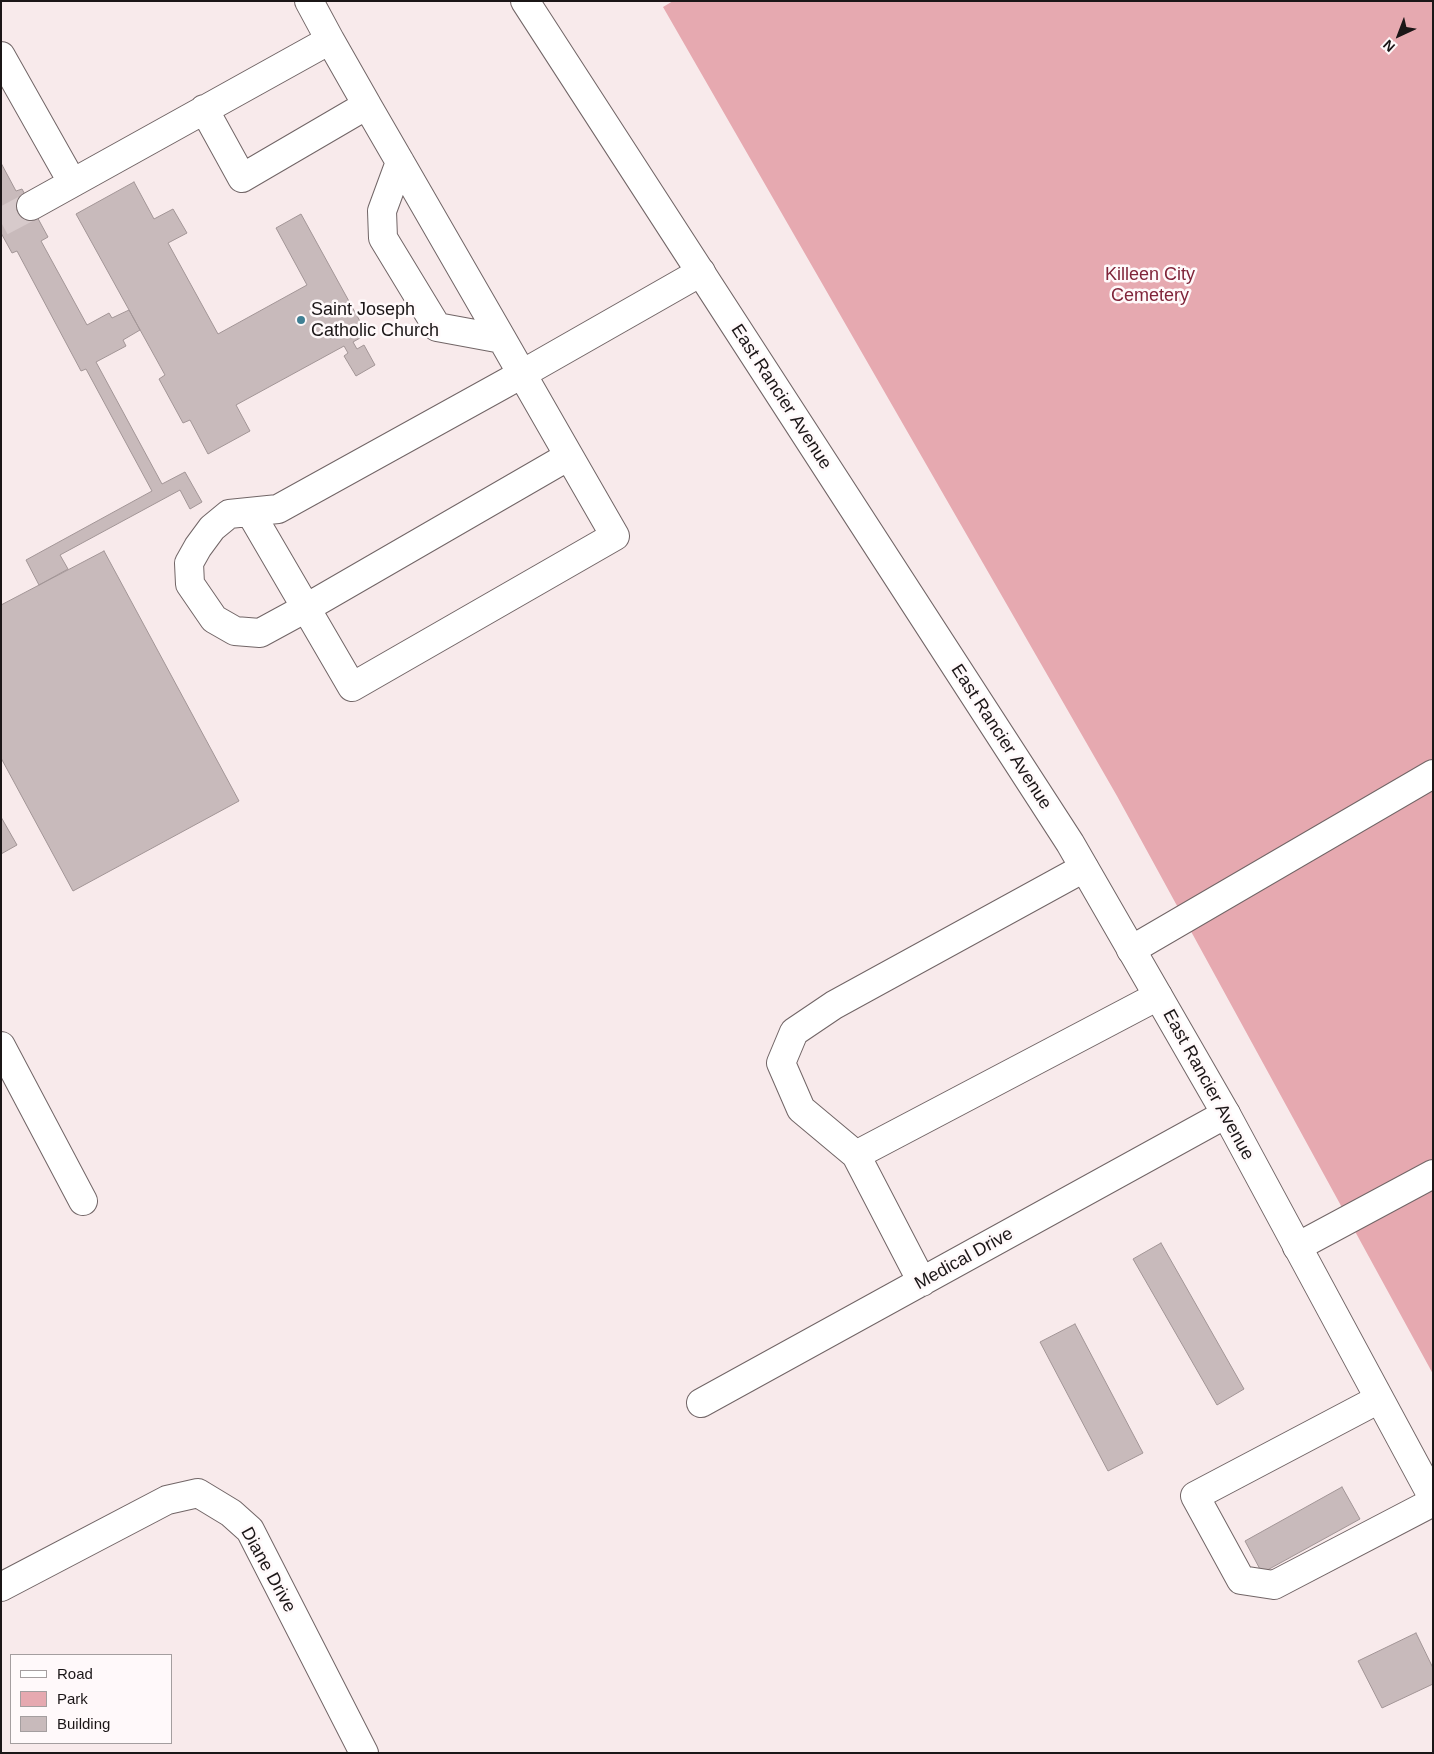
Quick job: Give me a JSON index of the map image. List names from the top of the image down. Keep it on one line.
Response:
{"streets":{"main road":["East Rancier Avenue","Medical Drive","Diane Drive"]},"crossings":[["East Rancier Avenue","Medical Drive"]],"parks":["Killeen City Cemetery"],"places":["Saint Joseph Catholic Church"],"legend":["Road","Park","Building"],"north":"bottom left"}
